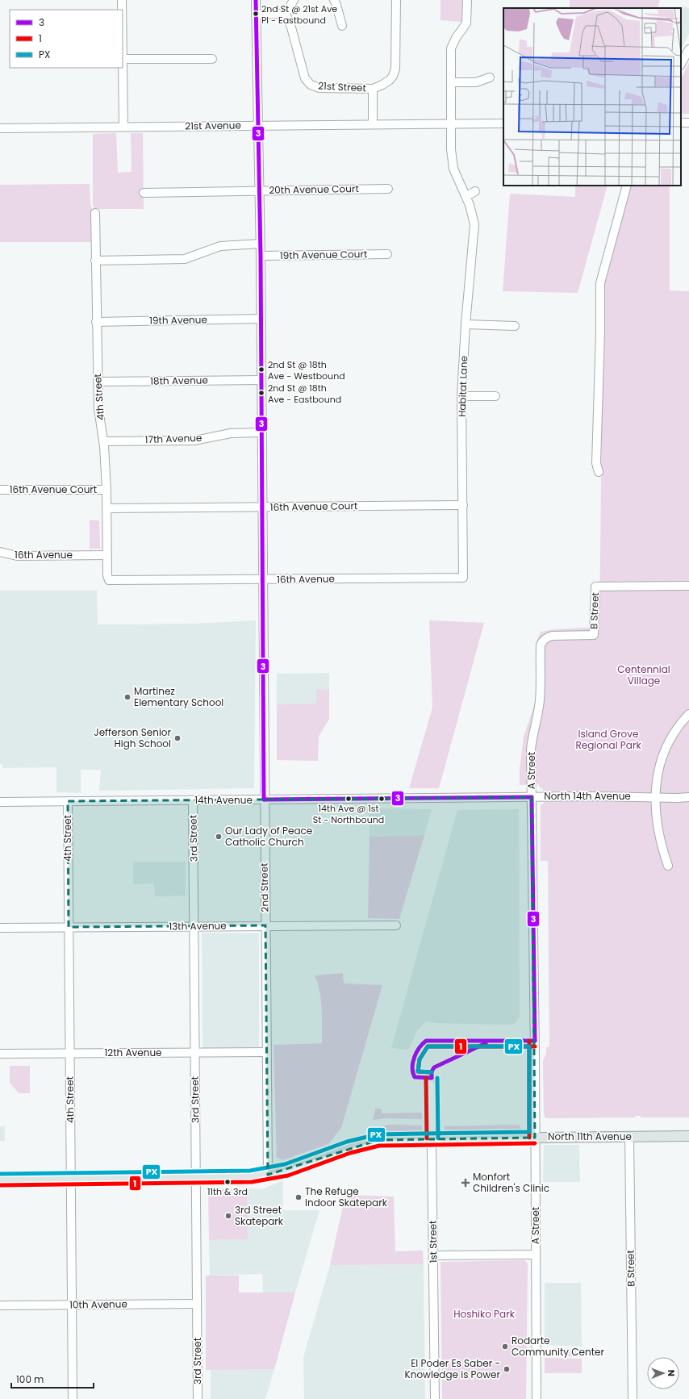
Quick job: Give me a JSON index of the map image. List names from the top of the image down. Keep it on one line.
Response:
{"streets":{"main road":["North 11th Avenue"],"street":["21st Street","21st Avenue","20th Avenue Court","19th Avenue Court","19th Avenue","18th Avenue","Habitat Lane","4th Street","17th Avenue","16th Avenue Court","16th Avenue","B Street","A Street","North 14th Avenue","14th Avenue","3rd Street","2nd Street","13th Avenue","12th Avenue","1st Street","10th Avenue"]},"crossings":[["21st Street","21st Avenue"],["21st Avenue","Habitat Lane"],["21st Avenue","2nd Street"],["20th Avenue Court","2nd Street"],["19th Avenue Court","2nd Street"],["19th Avenue","4th Street"],["19th Avenue","2nd Street"],["18th Avenue","4th Street"],["18th Avenue","2nd Street"],["Habitat Lane","16th Avenue Court"],["Habitat Lane","16th Avenue"],["4th Street","17th Avenue"],["4th Street","16th Avenue Court"],["4th Street","16th Avenue"],["4th Street","14th Avenue"],["4th Street","13th Avenue"],["4th Street","12th Avenue"],["4th Street","North 11th Avenue"],["4th Street","10th Avenue"],["17th Avenue","2nd Street"],["16th Avenue Court","2nd Street"],["16th Avenue","2nd Street"],["B Street","A Street"],["B Street","North 11th Avenue"],["A Street","North 14th Avenue"],["A Street","North 11th Avenue"],["North 14th Avenue","14th Avenue"],["14th Avenue","3rd Street"],["14th Avenue","2nd Street"],["3rd Street","13th Avenue"],["3rd Street","12th Avenue"],["3rd Street","North 11th Avenue"],["3rd Street","10th Avenue"],["2nd Street","13th Avenue"],["2nd Street","12th Avenue"],["2nd Street","North 11th Avenue"],["North 11th Avenue","1st Street"]],"parks":["Centennial Village","Island Grove Regional Park","Hoshiko Park"],"places":{"other":["2nd St @ 21st Ave Pl - Eastbound","2nd St @ 18th Ave - Westbound","2nd St @ 18th Ave - Eastbound","Martinez Elementary School","Jefferson Senior High School","14th Ave @ 1st St - Northbound","Our Lady of Peace Catholic Church","11th & 3rd","The Refuge Indoor Skatepark","3rd Street Skatepark","Rodarte Community Center","El Poder Es Saber - Knowledge is Power"],"health":["Monfort Children's Clinic"]},"lines":["transit line 3","transit line 1","transit line PX"],"legend":["3","1","PX"],"scale_bar":"100 m","north":"right"}
